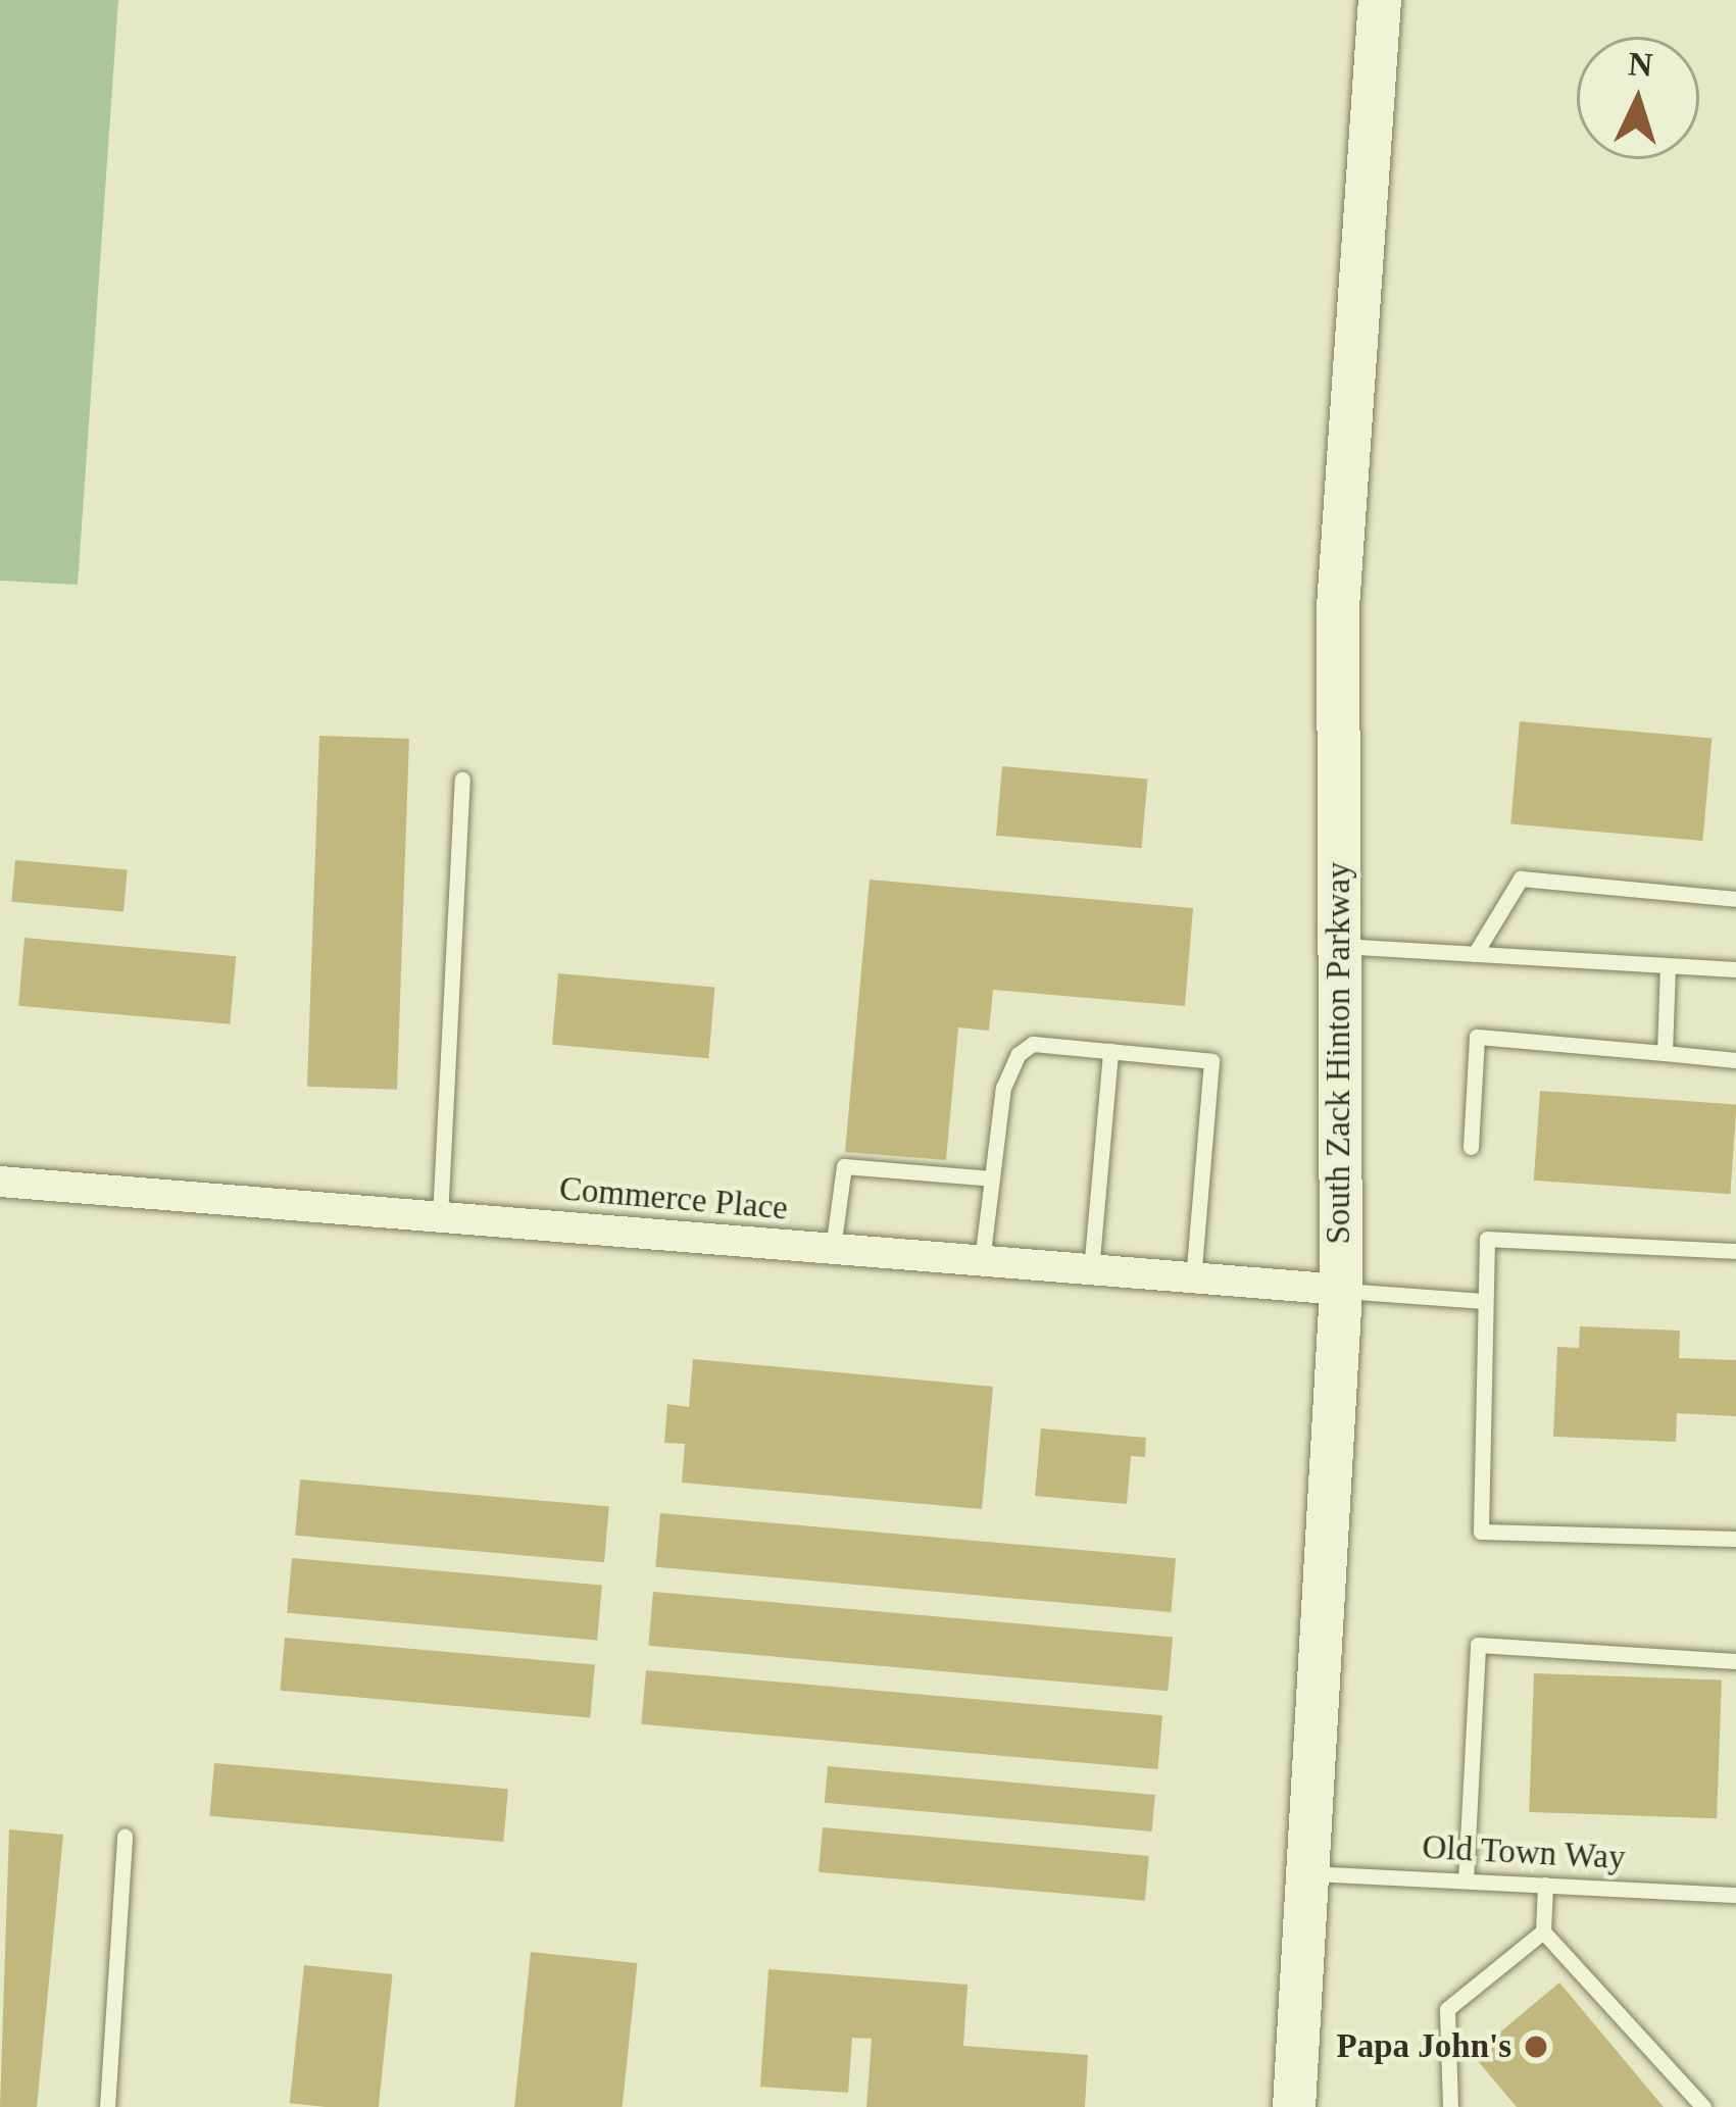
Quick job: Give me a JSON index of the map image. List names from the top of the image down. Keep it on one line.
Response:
{"streets":{"main road":["South Zack Hinton Parkway"],"street":["Commerce Place"],"lane":["Old Town Way"]},"crossings":[["South Zack Hinton Parkway","Commerce Place"],["South Zack Hinton Parkway","Old Town Way"]],"places":["Papa John's"],"north":"top"}
